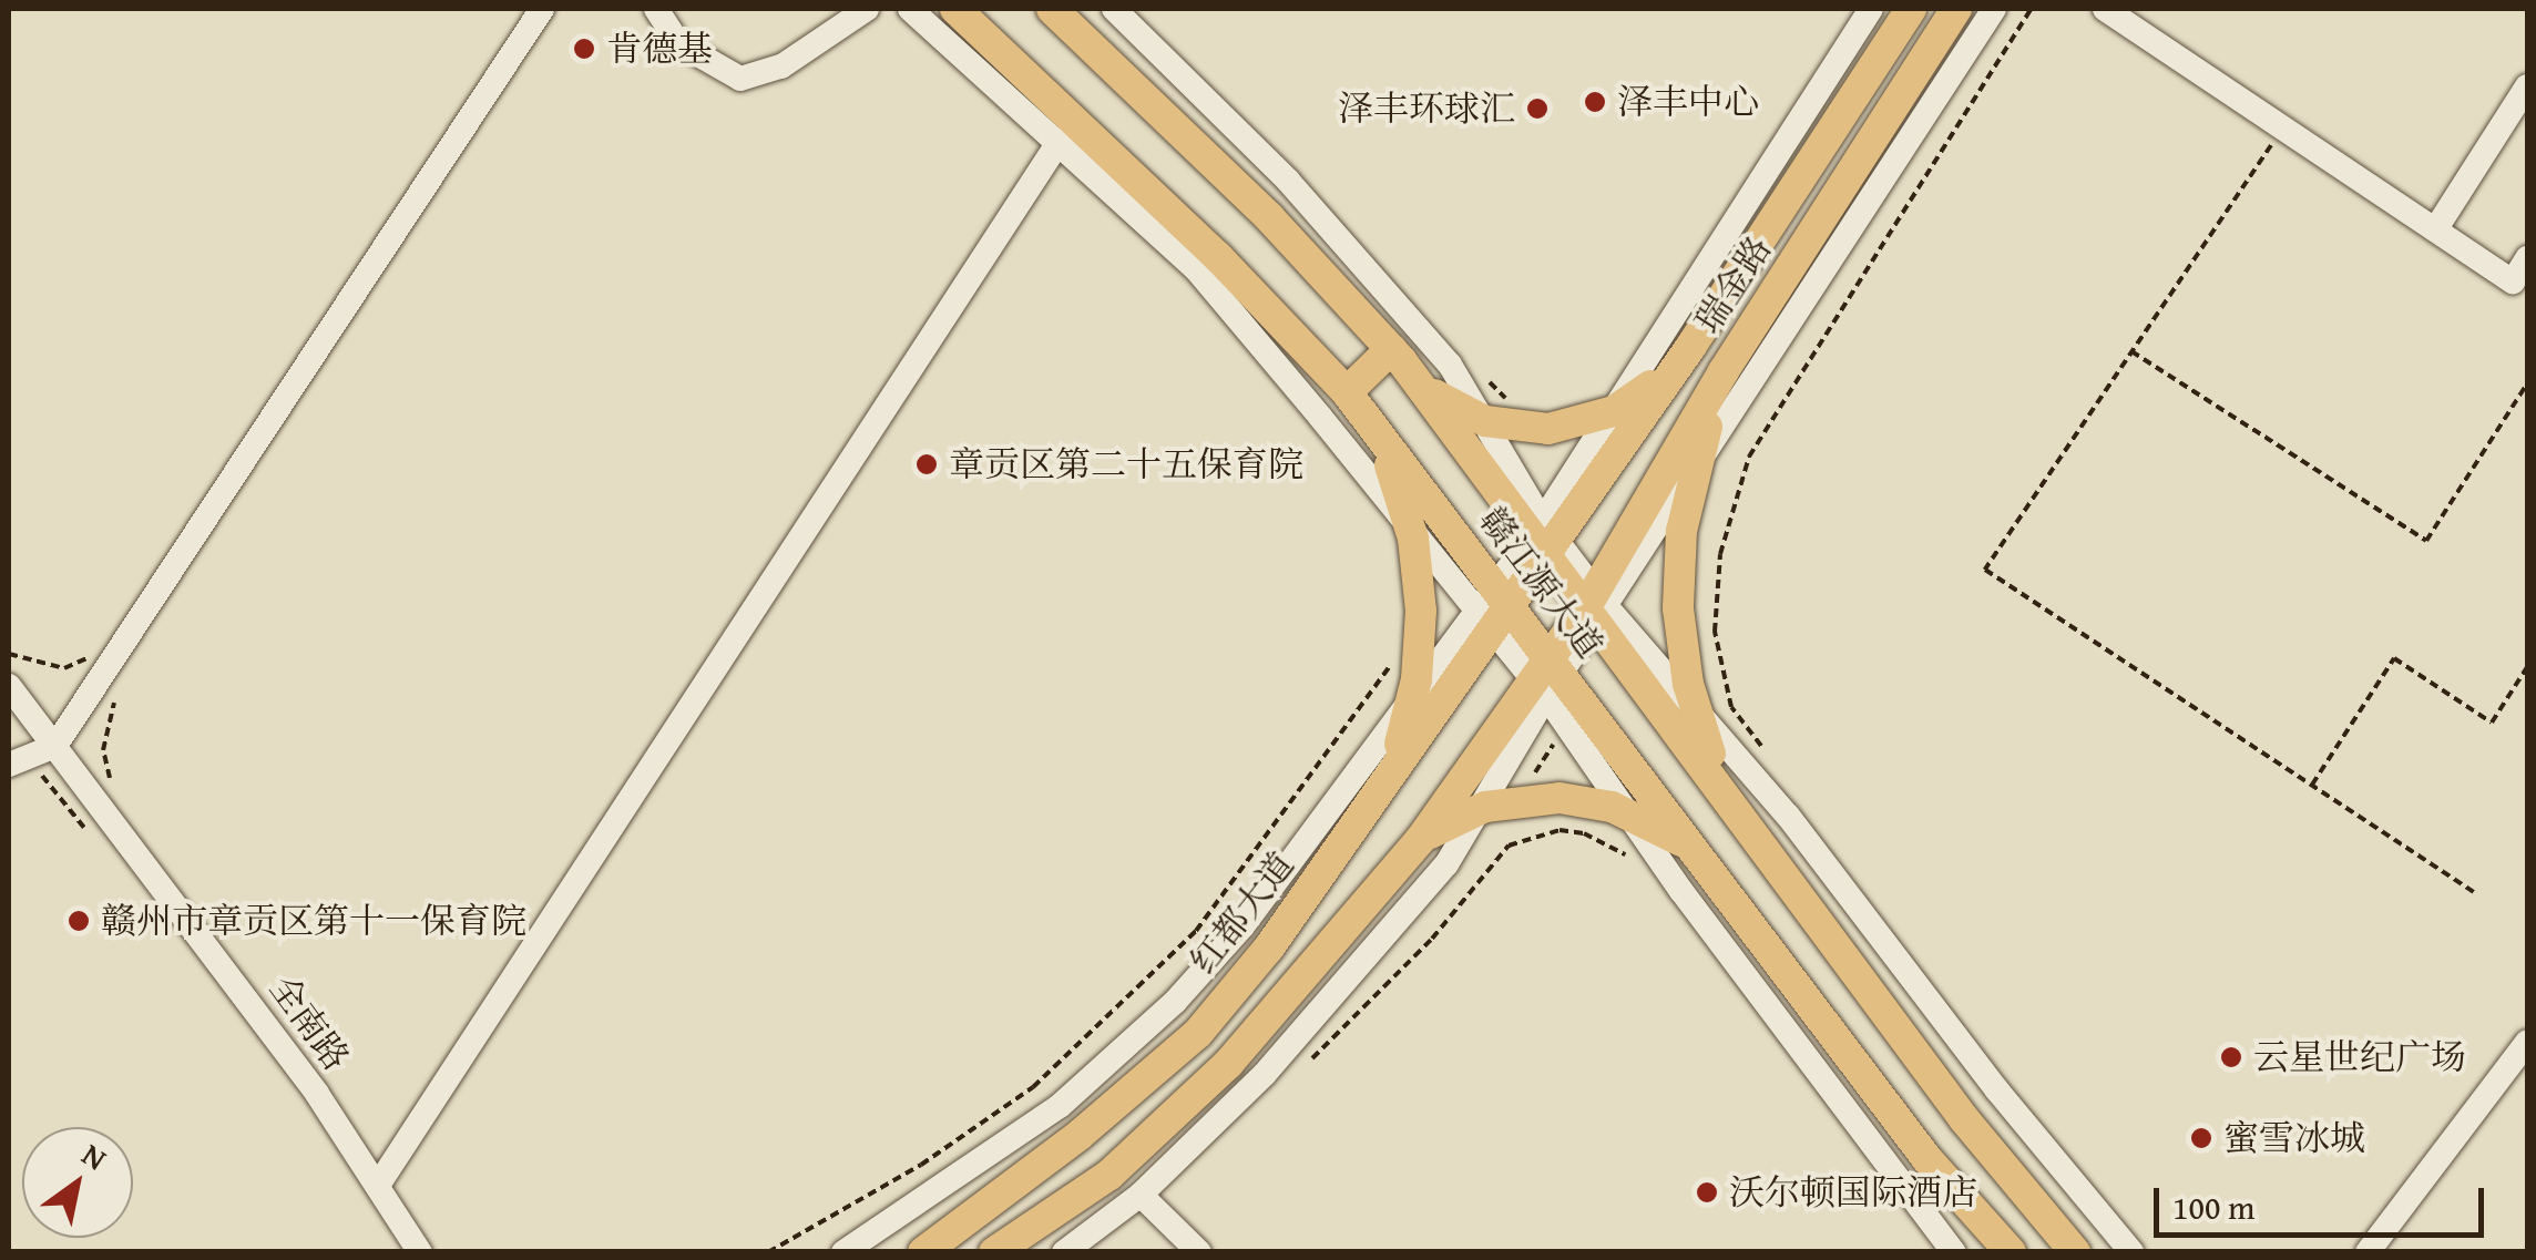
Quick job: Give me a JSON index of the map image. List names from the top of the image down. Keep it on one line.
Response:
{"streets":{"main road":["瑞金路","赣江源大道","红都大道"],"street":["全南路"]},"crossings":[["瑞金路","赣江源大道"],["瑞金路","红都大道"],["赣江源大道","红都大道"]],"places":["肯德基","泽丰中心","泽丰环球汇","章贡区第二十五保育院","赣州市章贡区第十一保育院","云星世纪广场","蜜雪冰城","沃尔顿国际酒店"],"scale_bar":"100 m","north":"top right"}
